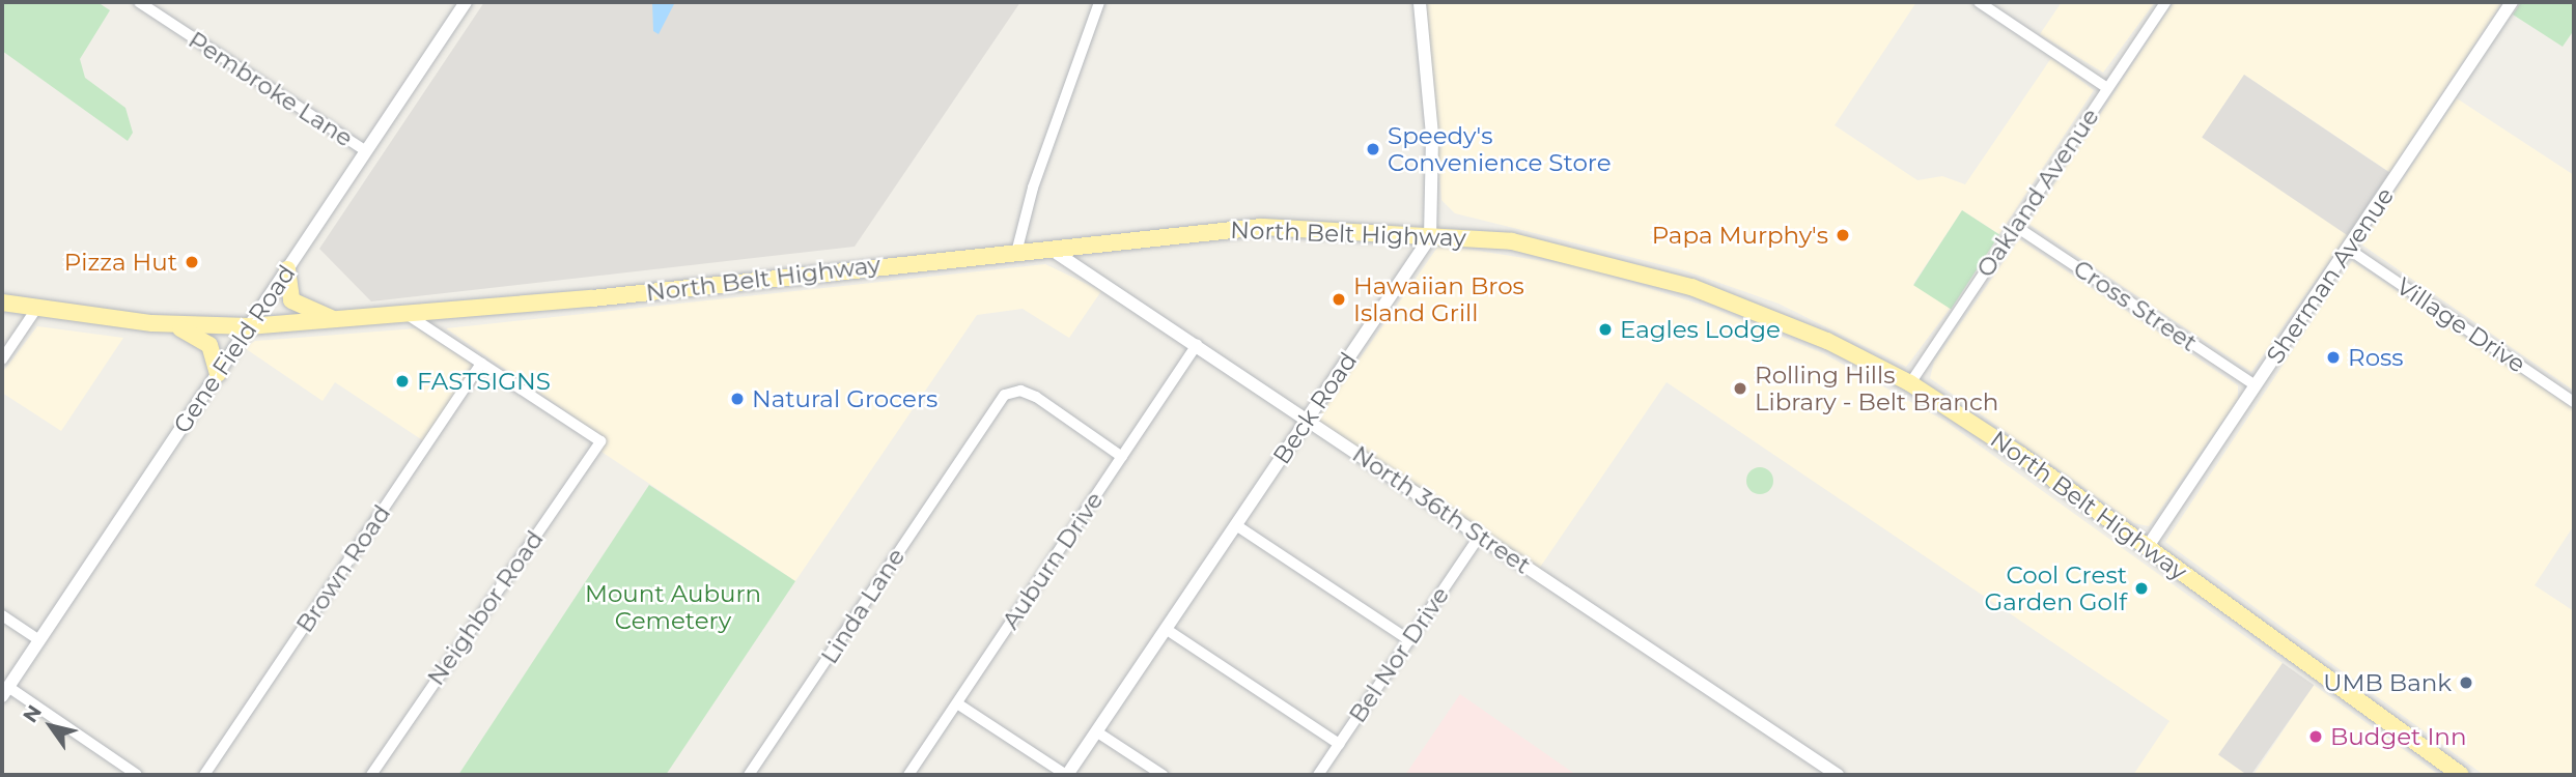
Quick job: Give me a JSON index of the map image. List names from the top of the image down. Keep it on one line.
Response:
{"streets":{"main road":["North Belt Highway"],"street":["Pembroke Lane","Oakland Avenue","Sherman Avenue","Cross Street","Village Drive","Gene Field Road","Beck Road","North 36th Street","Auburn Drive","Brown Road","Linda Lane","Neighbor Road","Bel Nor Drive"]},"crossings":[["Pembroke Lane","Gene Field Road"],["Oakland Avenue","North Belt Highway"],["Oakland Avenue","Cross Street"],["North Belt Highway","Sherman Avenue"],["North Belt Highway","Gene Field Road"],["North Belt Highway","Beck Road"],["North Belt Highway","North 36th Street"],["Sherman Avenue","Cross Street"],["Sherman Avenue","Village Drive"],["Beck Road","North 36th Street"],["North 36th Street","Auburn Drive"],["North 36th Street","Bel Nor Drive"],["Auburn Drive","Linda Lane"],["Brown Road","Neighbor Road"]],"parks":["Mount Auburn Cemetery"],"places":["Speedy's Convenience Store","Papa Murphy's","Pizza Hut","Hawaiian Bros Island Grill","Eagles Lodge","Ross","FASTSIGNS","Rolling Hills Library - Belt Branch","Natural Grocers","Cool Crest Garden Golf","UMB Bank","Budget Inn"],"north":"top left"}
